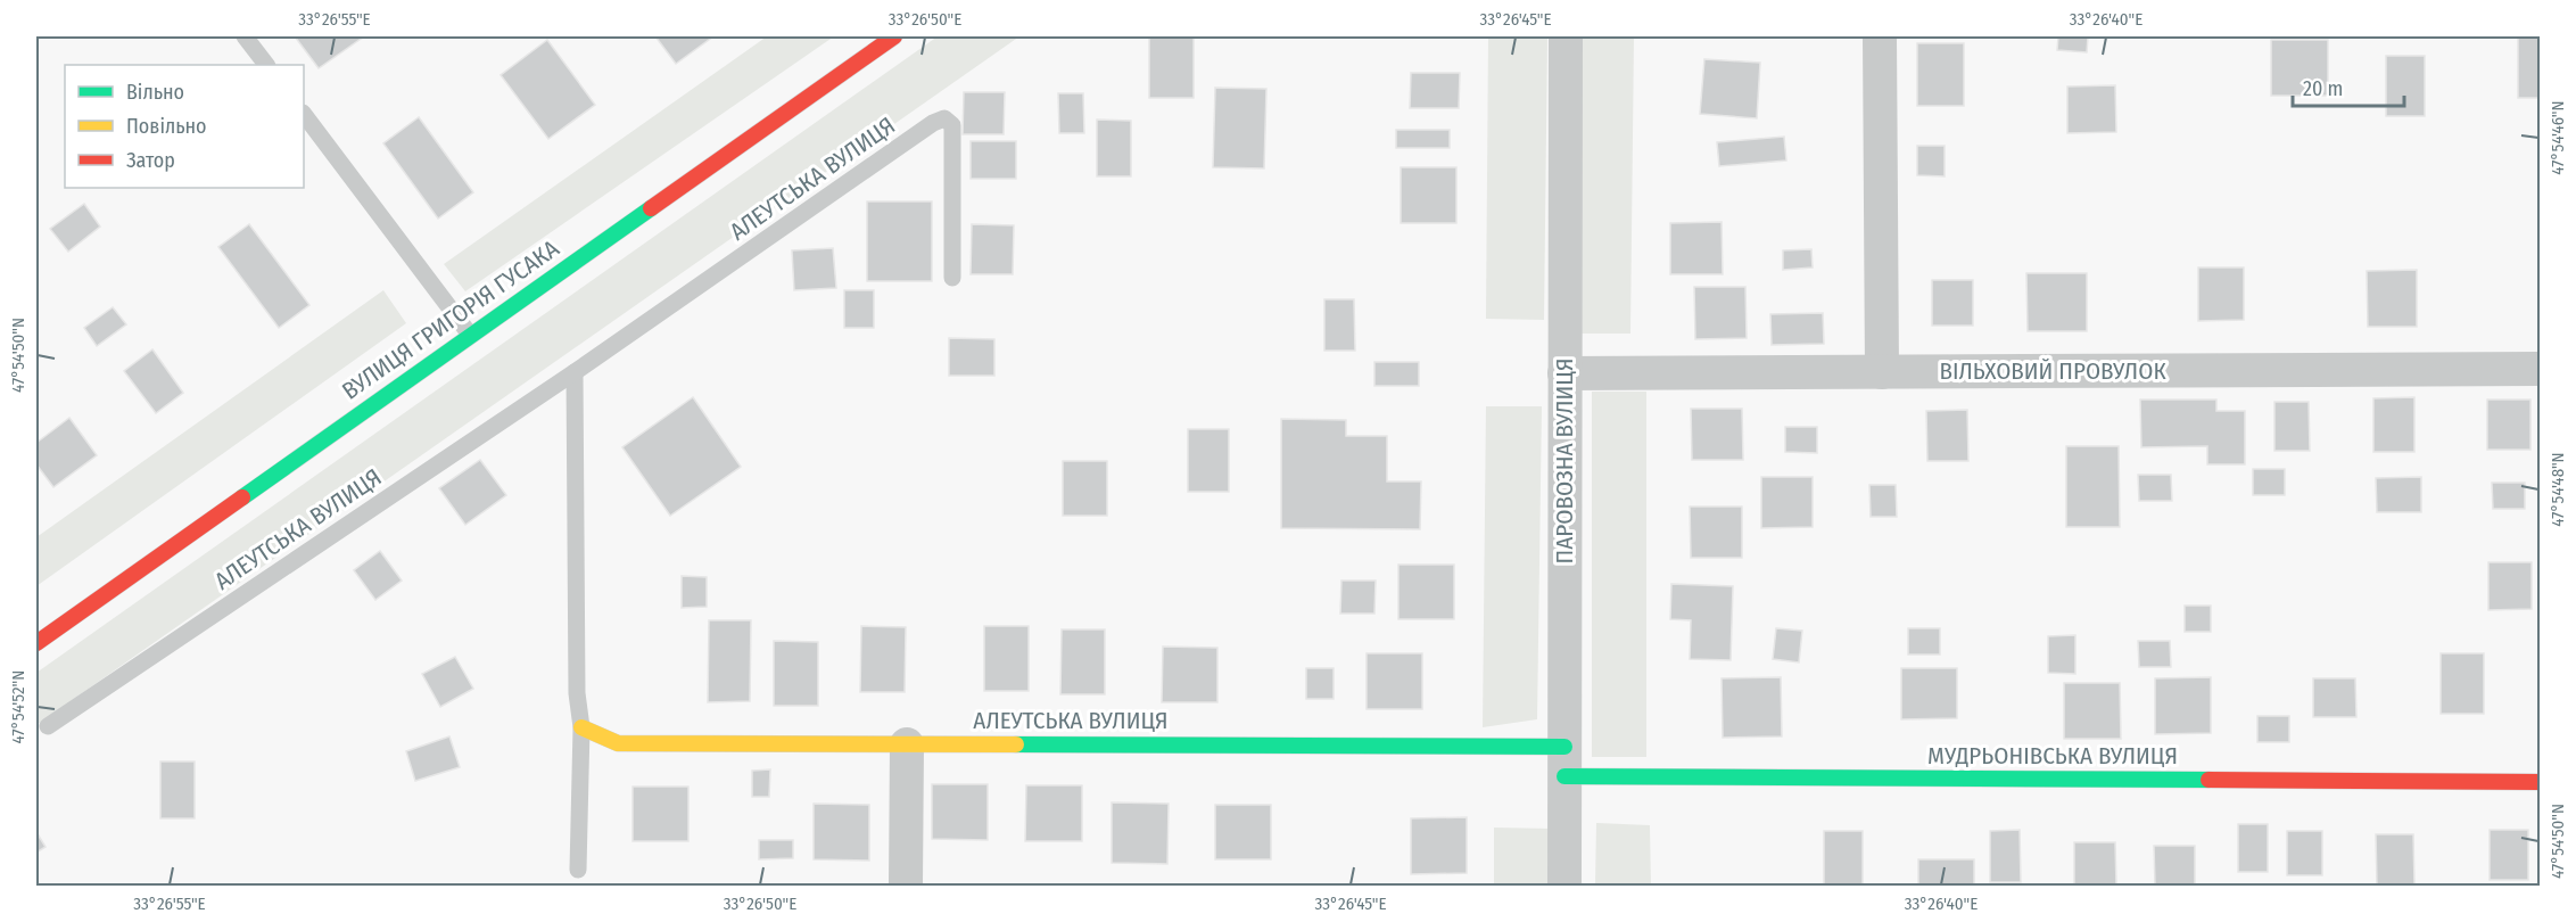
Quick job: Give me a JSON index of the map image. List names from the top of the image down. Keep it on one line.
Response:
{"streets":{"street":["АЛЕУТСЬКА ВУЛИЦЯ","ВУЛИЦЯ ГРИГОРІЯ ГУСАКА","ВІЛЬХОВИЙ ПРОВУЛОК","ПАРОВОЗНА ВУЛИЦЯ","МУДРЬОНІВСЬКА ВУЛИЦЯ"]},"crossings":[["АЛЕУТСЬКА ВУЛИЦЯ","ПАРОВОЗНА ВУЛИЦЯ"],["АЛЕУТСЬКА ВУЛИЦЯ","МУДРЬОНІВСЬКА ВУЛИЦЯ"],["ВІЛЬХОВИЙ ПРОВУЛОК","ПАРОВОЗНА ВУЛИЦЯ"],["ПАРОВОЗНА ВУЛИЦЯ","МУДРЬОНІВСЬКА ВУЛИЦЯ"]],"legend":["Вільно","Повільно","Затор"],"scale_bar":"20 m","coordinates":["33°26'55\"E","33°26'50\"E","33°26'45\"E","33°26'40\"E","47°54'46\"N","47°54'50\"N","47°54'48\"N","47°54'52\"N"]}
